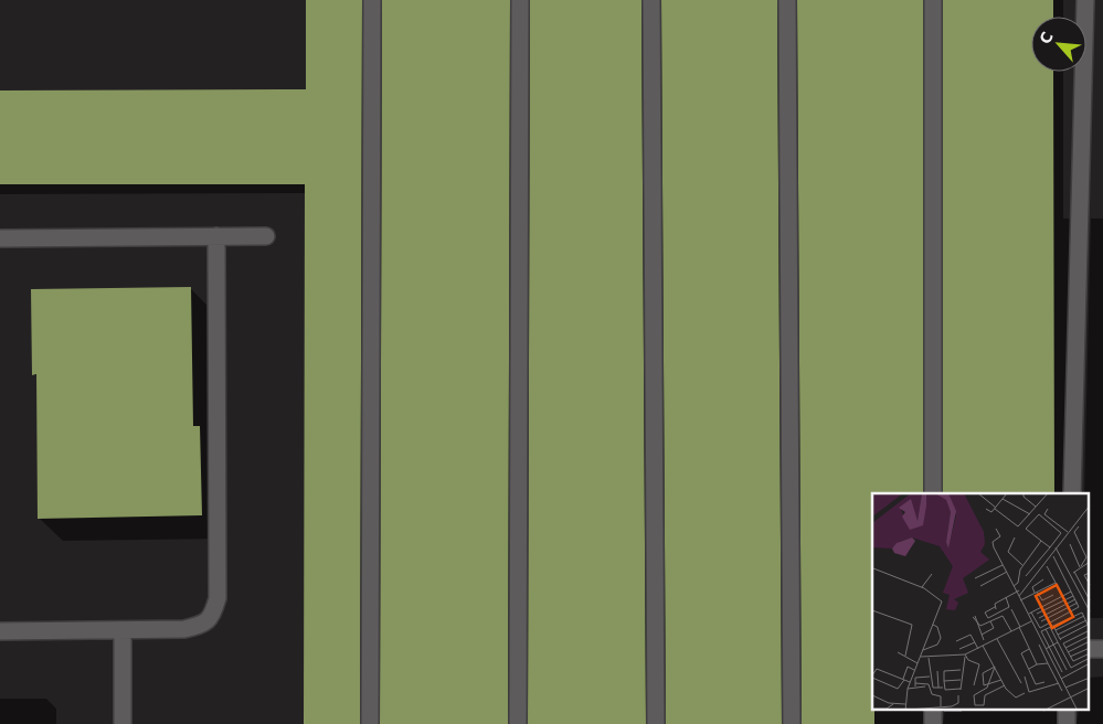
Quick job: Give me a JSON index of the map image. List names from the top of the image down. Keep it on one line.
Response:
{"north":"top left"}
